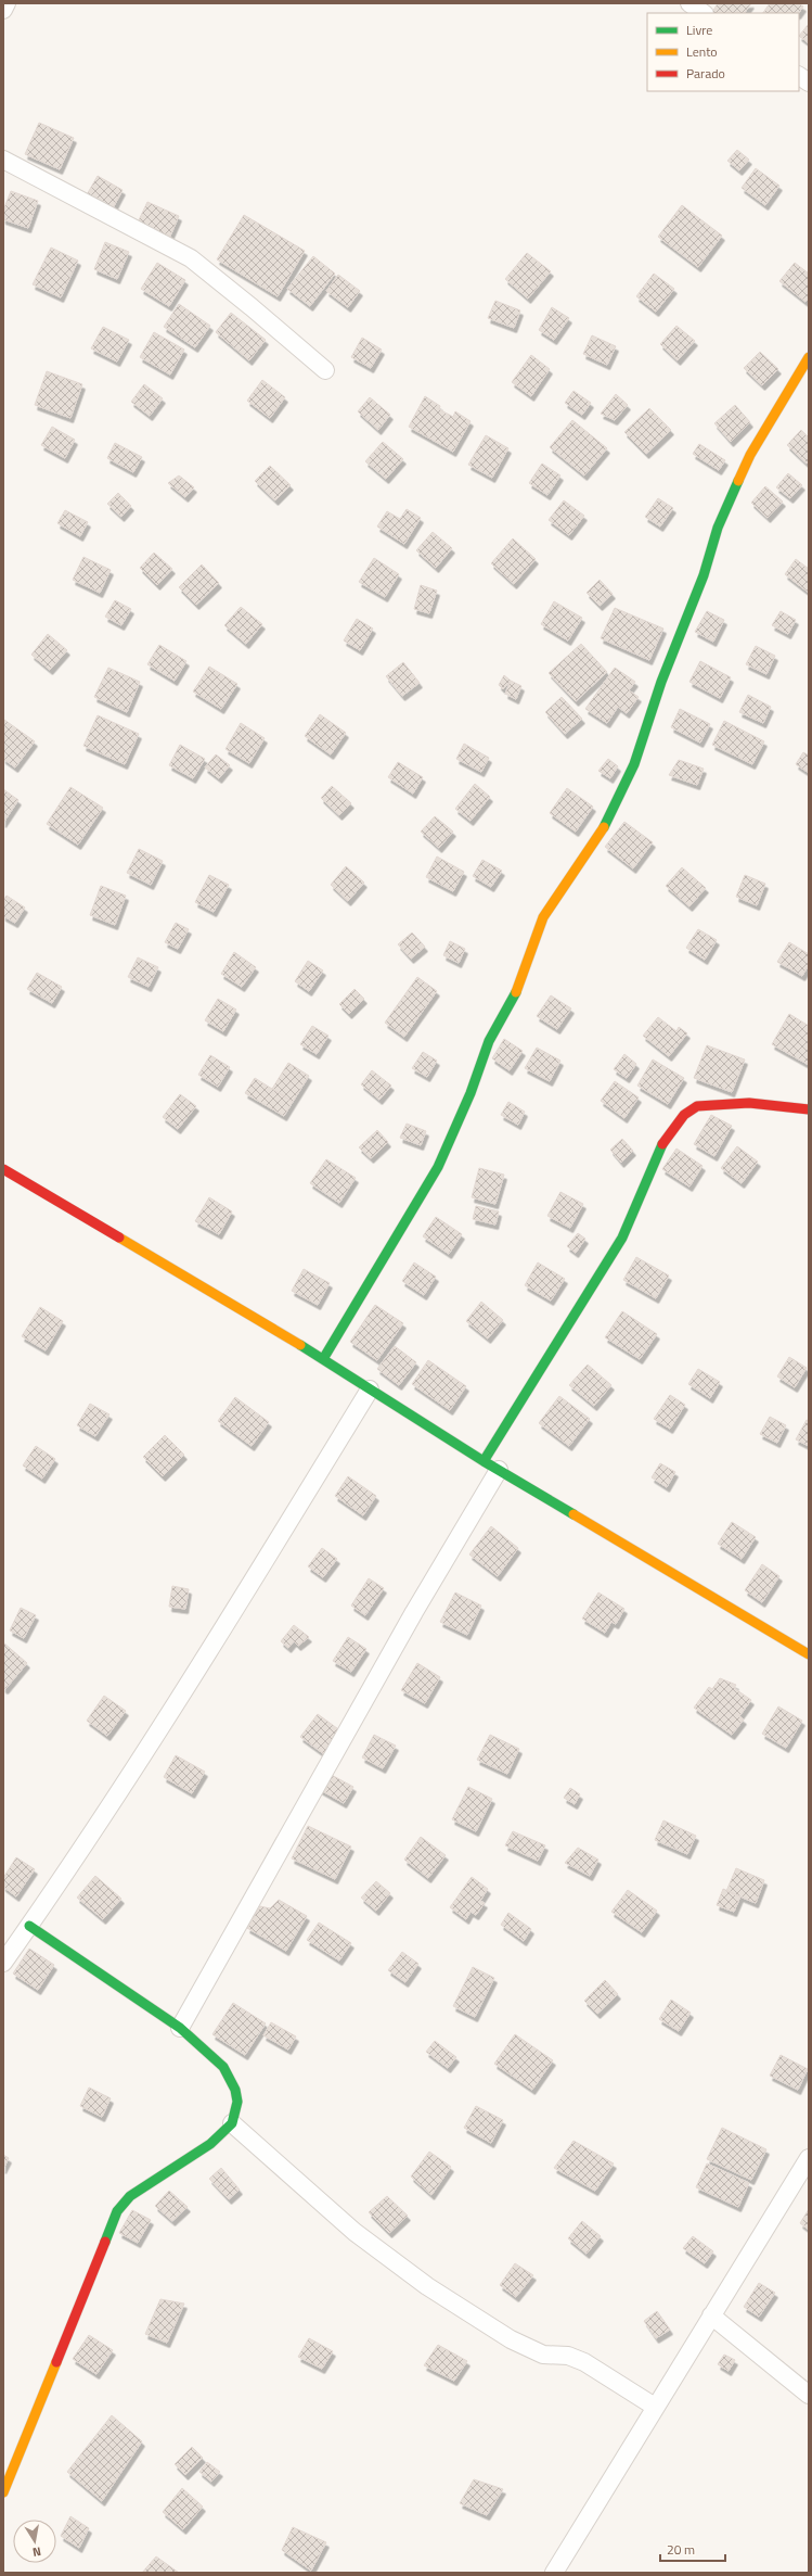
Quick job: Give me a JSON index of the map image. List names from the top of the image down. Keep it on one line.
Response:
{"legend":["Livre","Lento","Parado"],"scale_bar":"20 m","north":"bottom"}
